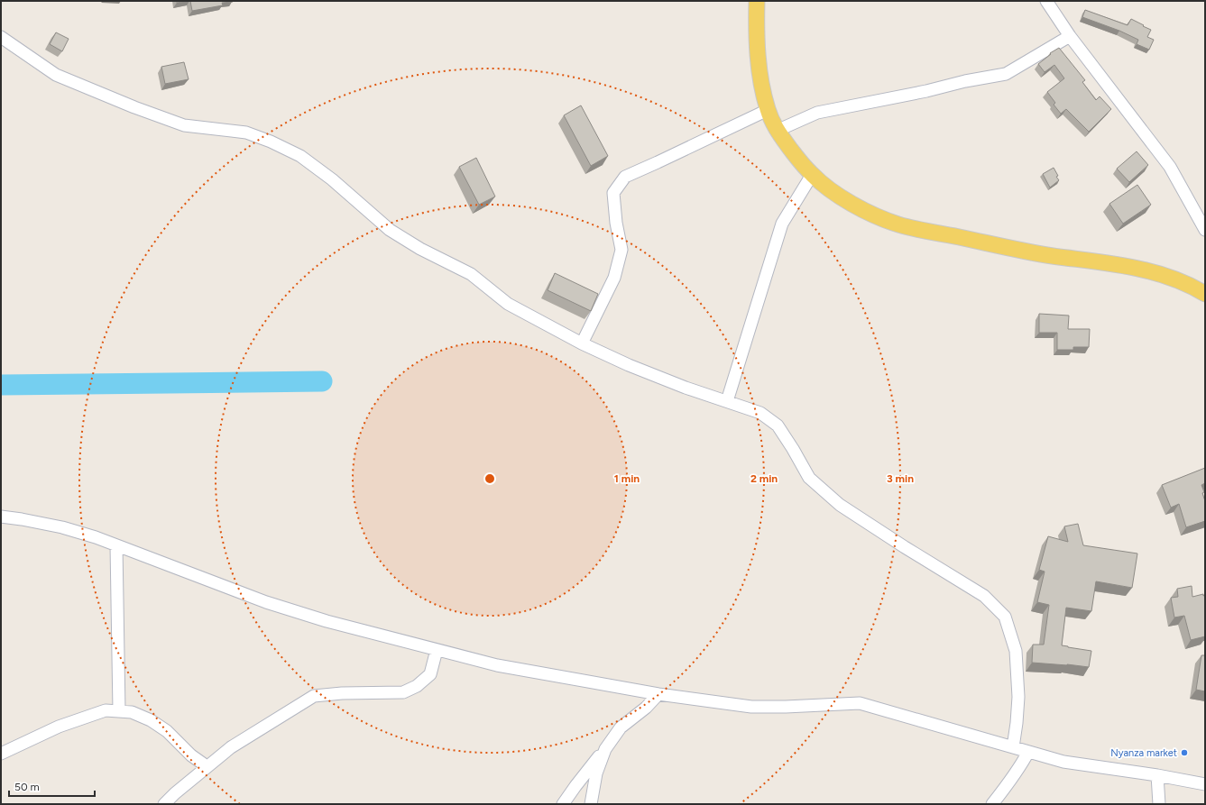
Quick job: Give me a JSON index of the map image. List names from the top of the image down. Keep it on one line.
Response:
{"places":["Nyanza market"],"scale_bar":"50 m","rings":["1 min","2 min","3 min"]}
